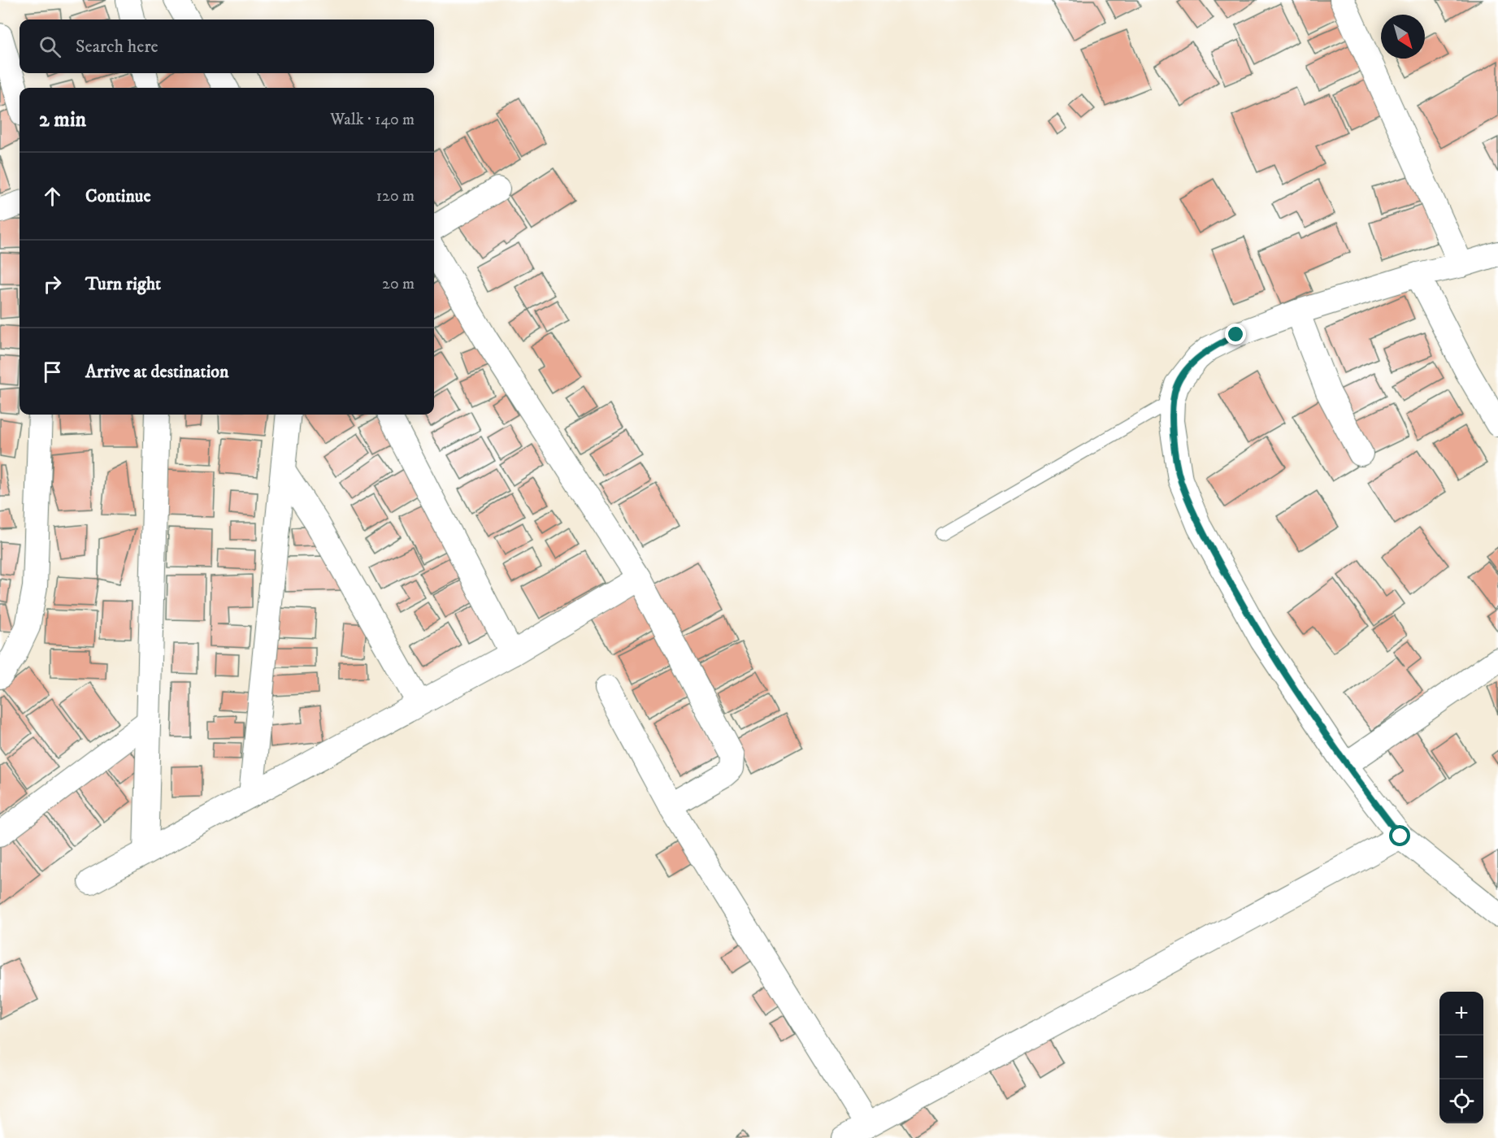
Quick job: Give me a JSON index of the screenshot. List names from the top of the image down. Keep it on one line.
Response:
{"north":"bottom right","page":{"search":"Search here","heading":["2 min","Walk · 140 m"],"list":[["Continue","120 m"],["Turn right","20 m"],"Arrive at destination"],"map_buttons":["+","−"]}}
